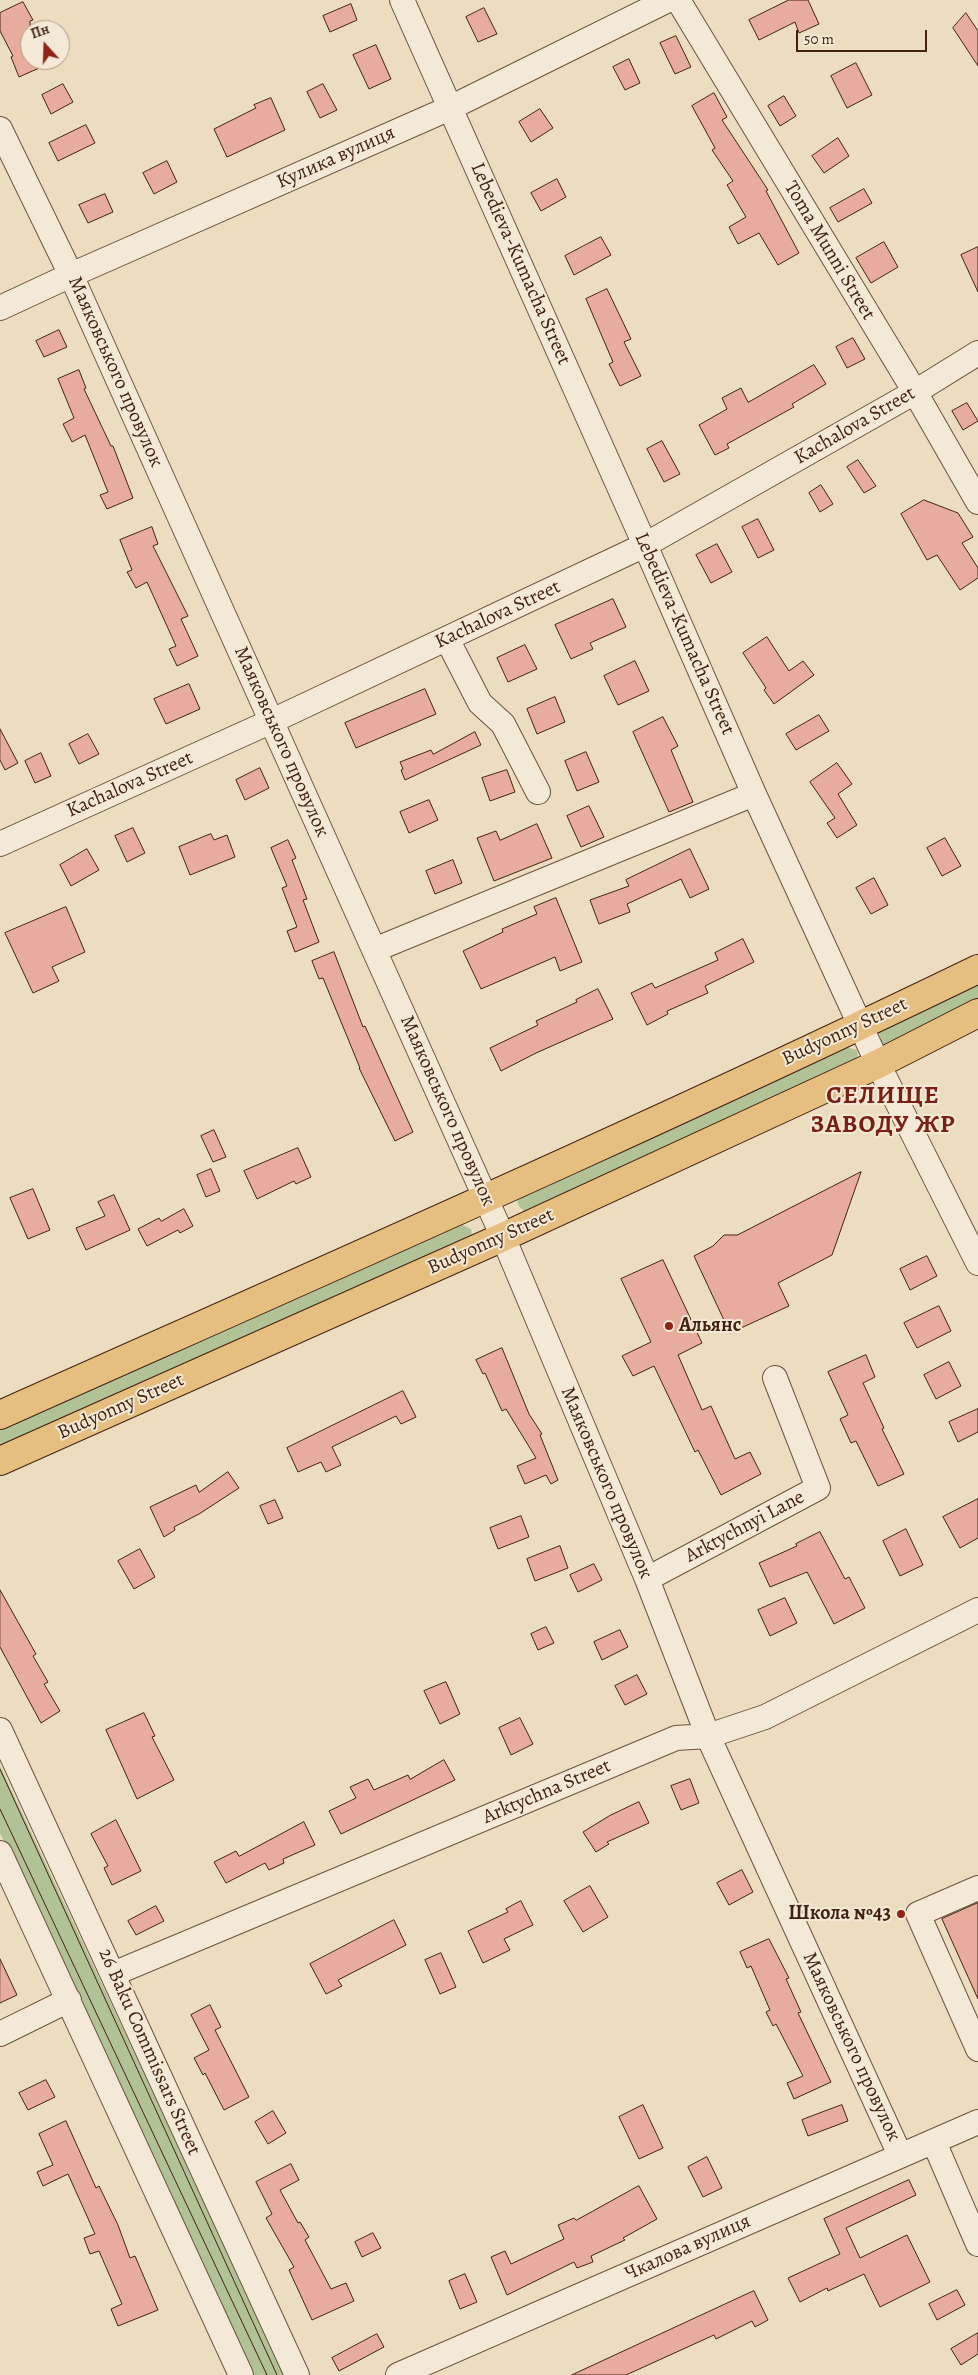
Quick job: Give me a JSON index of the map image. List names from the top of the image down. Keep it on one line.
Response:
{"streets":{"main road":["Budyonny Street"],"street":["Кулика вулиця","Toma Munni Street","Lebedieva-Kumacha Street","Маяковського провулок","Kachalova Street","Arktychnyi Lane","Arktychna Street","26 Baku Commissars Street","Чкалова вулиця"]},"crossings":[["Кулика вулиця","Lebedieva-Kumacha Street"],["Кулика вулиця","Маяковського провулок"],["Toma Munni Street","Kachalova Street"],["Lebedieva-Kumacha Street","Kachalova Street"],["Lebedieva-Kumacha Street","Budyonny Street"],["Маяковського провулок","Kachalova Street"],["Маяковського провулок","Budyonny Street"],["Маяковського провулок","Arktychnyi Lane"],["Маяковського провулок","Arktychna Street"],["Маяковського провулок","Чкалова вулиця"],["Arktychna Street","26 Baku Commissars Street"]],"districts":["СЕЛИЩЕ ЗАВОДУ ЖР"],"places":["Альянс","Школа №43"],"scale_bar":"50 m","north":"top"}
